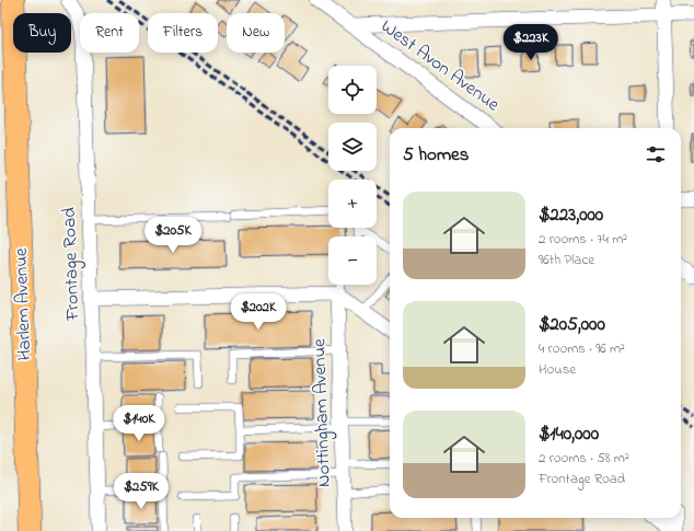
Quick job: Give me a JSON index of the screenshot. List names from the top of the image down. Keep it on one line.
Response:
{"streets":{"main road":["Harlem Avenue"],"street":["West Avon Avenue","Frontage Road","Nottingham Avenue"]},"page":{"chip":["Buy","Rent","Filters","New"],"price":["$223K","$205K","$202K","$140K","$259K"],"map_buttons":["+","−"],"heading":"5 homes","list":[{"name":"$223,000","note":"2 rooms · 74 m² · 96th Place"},{"name":"$205,000","note":"4 rooms · 96 m² · House"},{"name":"$140,000","note":"2 rooms · 58 m² · Frontage Road"}]}}
